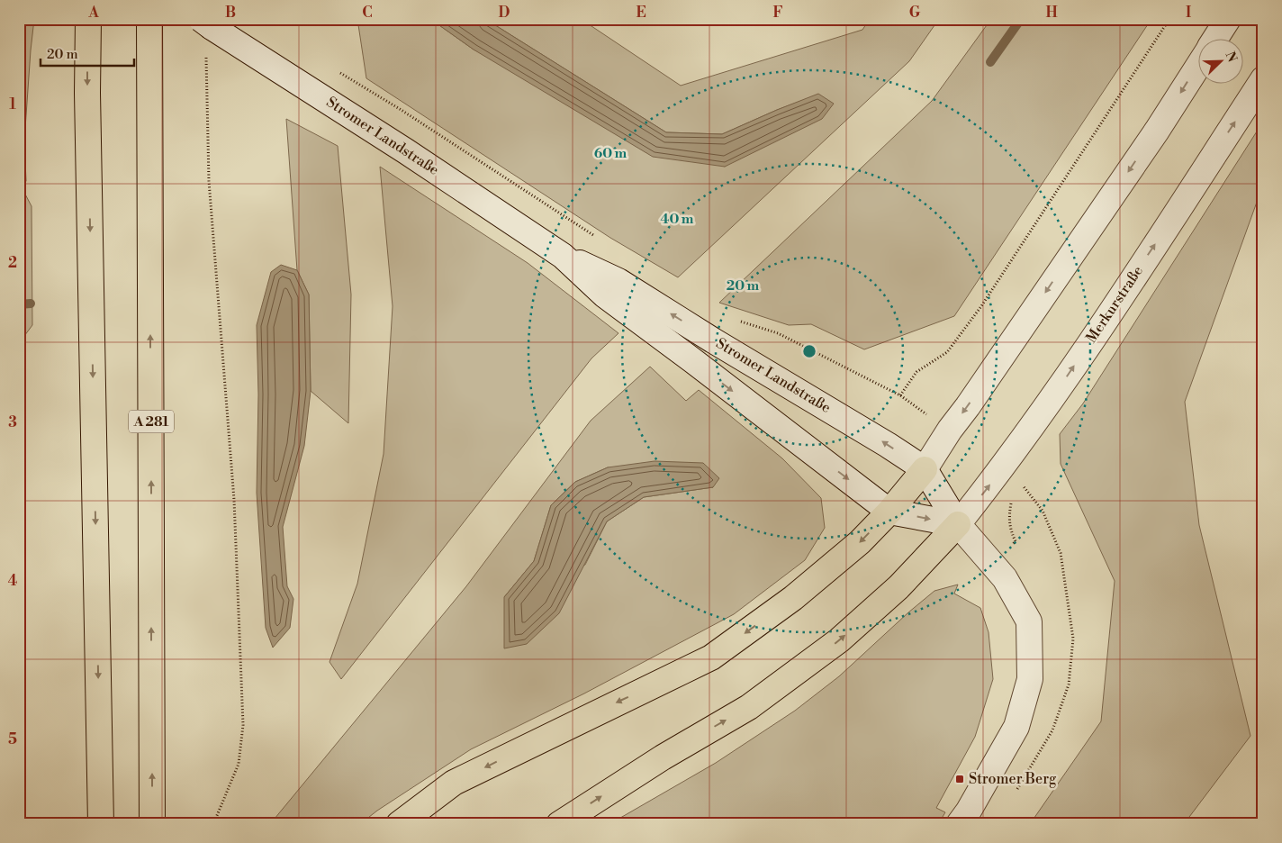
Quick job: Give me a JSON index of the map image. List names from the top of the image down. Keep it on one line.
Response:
{"streets":{"highway":["A 281"],"street":["Stromer Landstraße","Merkurstraße"]},"crossings":[["Stromer Landstraße","Merkurstraße"]],"places":{"transit":["Stromer Berg"]},"scale_bar":"20 m","north":"top right","grid":{"columns":["A","B","C","D","E","F","G","H","I"],"rows":["1","2","3","4","5"]},"rings":["60 m","40 m","20 m"]}
